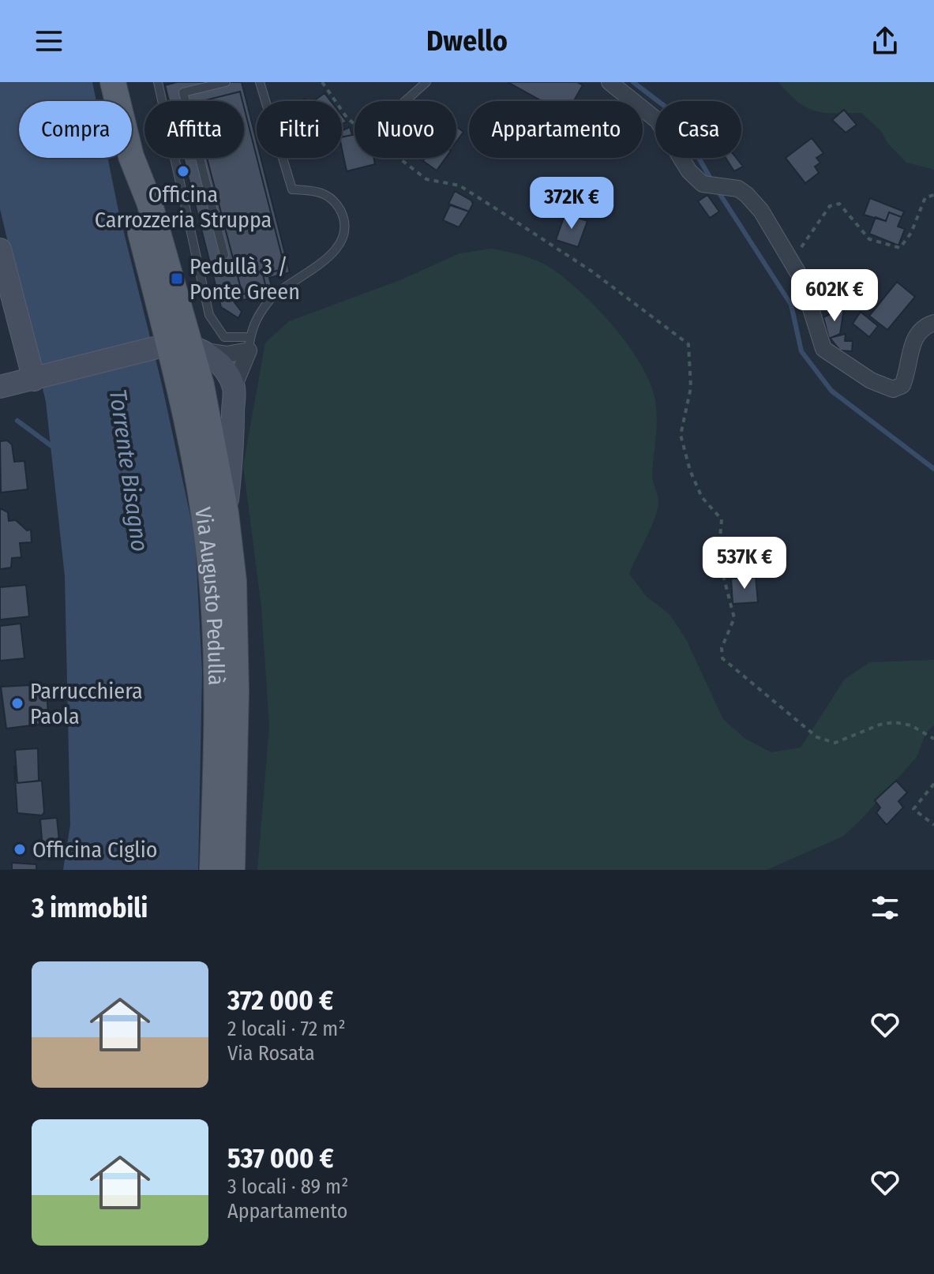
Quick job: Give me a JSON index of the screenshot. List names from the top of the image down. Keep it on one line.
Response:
{"streets":{"main road":["Via Augusto Pedullà"]},"water":["Torrente Bisagno"],"places":{"other":["Officina Carrozzeria Struppa","Parrucchiera Paola","Officina Ciglio"],"transit":["Pedullà 3 / Ponte Green"]},"page":{"header":"Dwello","chip":["Compra","Affitta","Filtri","Nuovo","Appartamento","Casa"],"price":["372K €","602K €","537K €"],"heading":"3 immobili","list":[{"name":"372 000 €","note":"2 locali · 72 m² · Via Rosata"},{"name":"537 000 €","note":"3 locali · 89 m² · Appartamento"}]}}
